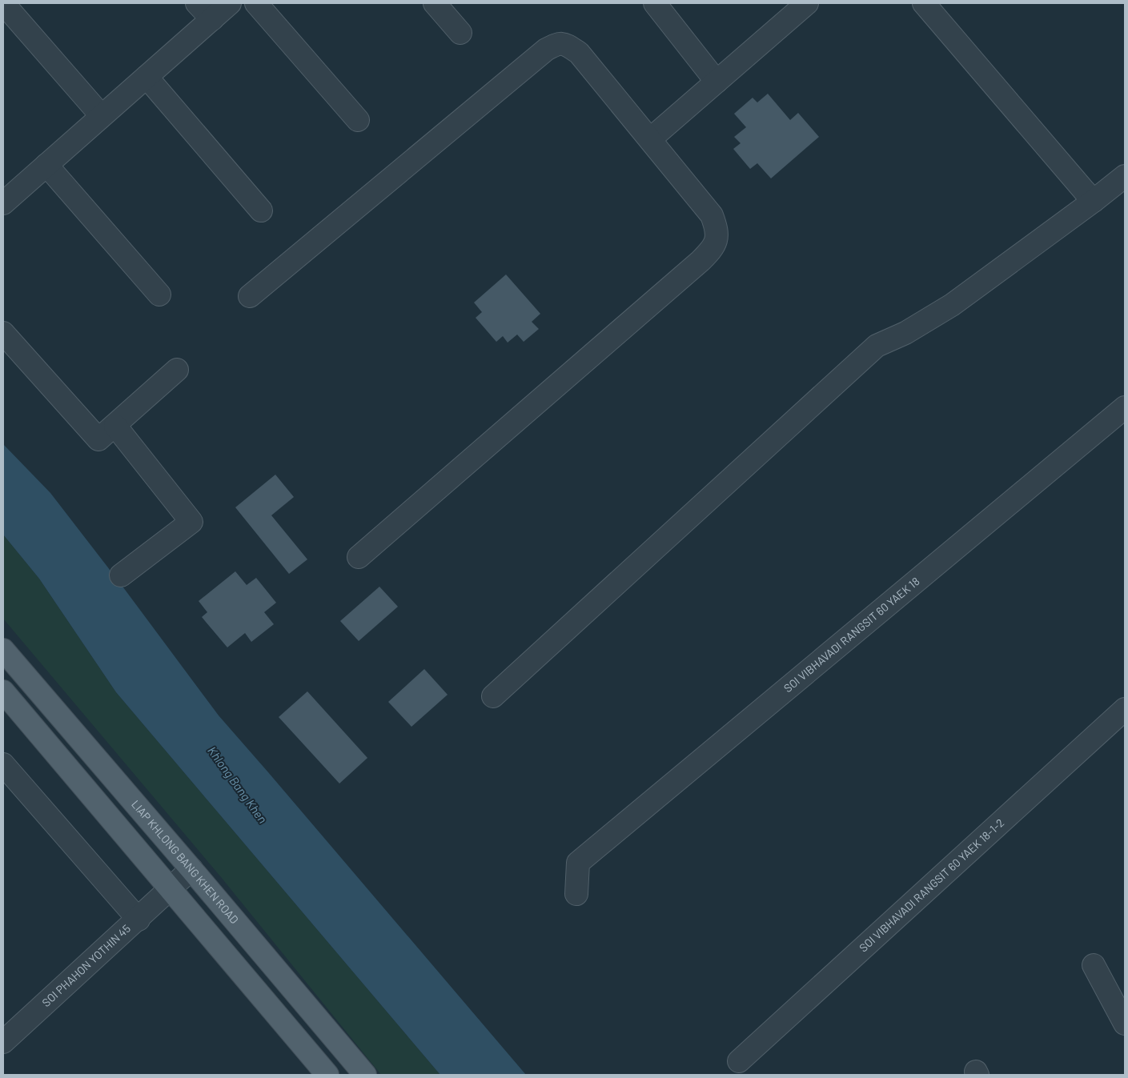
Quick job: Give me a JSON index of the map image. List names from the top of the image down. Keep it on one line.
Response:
{"streets":{"main road":["LIAP KHLONG BANG KHEN ROAD"],"street":["SOI VIBHAVADI RANGSIT 60 YAEK 18","SOI VIBHAVADI RANGSIT 60 YAEK 18-1-2","SOI PHAHON YOTHIN 45"]},"crossings":[["LIAP KHLONG BANG KHEN ROAD","SOI PHAHON YOTHIN 45"]],"water":["Khlong Bang Khen"]}
